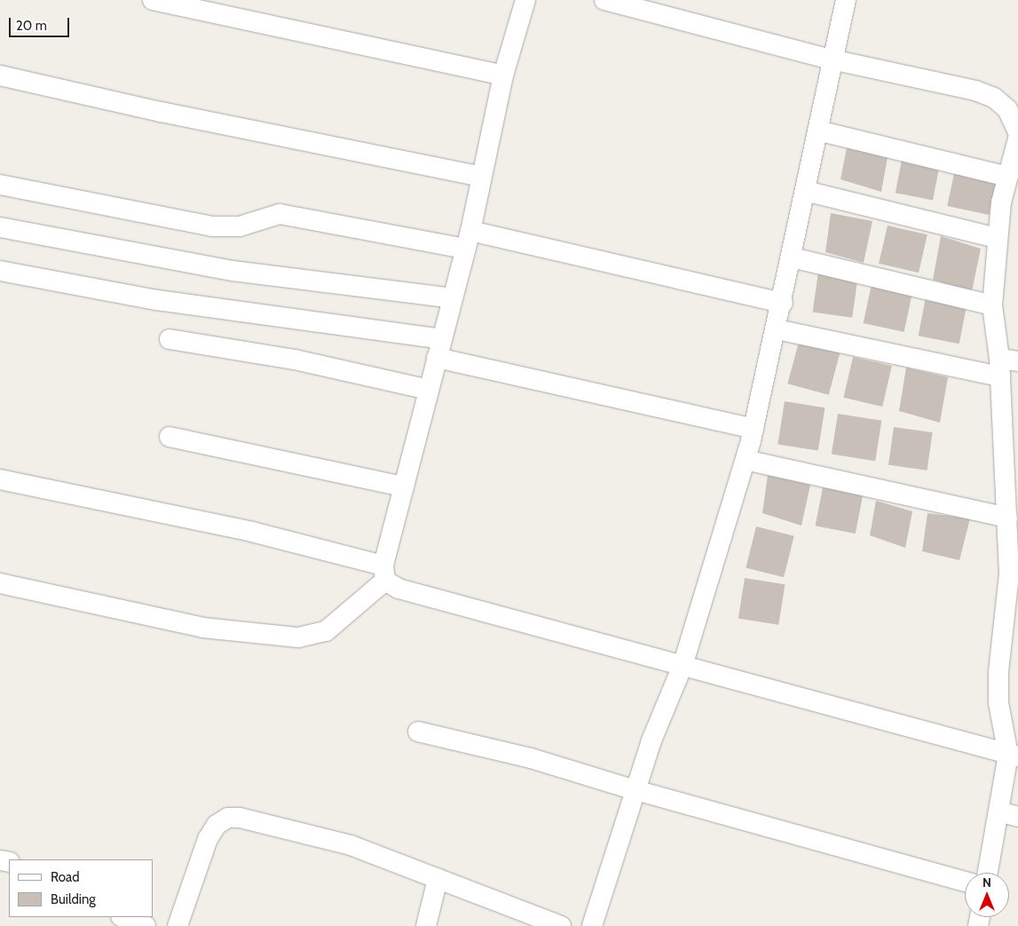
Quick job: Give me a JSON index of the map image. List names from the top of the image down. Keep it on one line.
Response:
{"legend":["Road","Building"],"scale_bar":"20 m","north":"top"}
